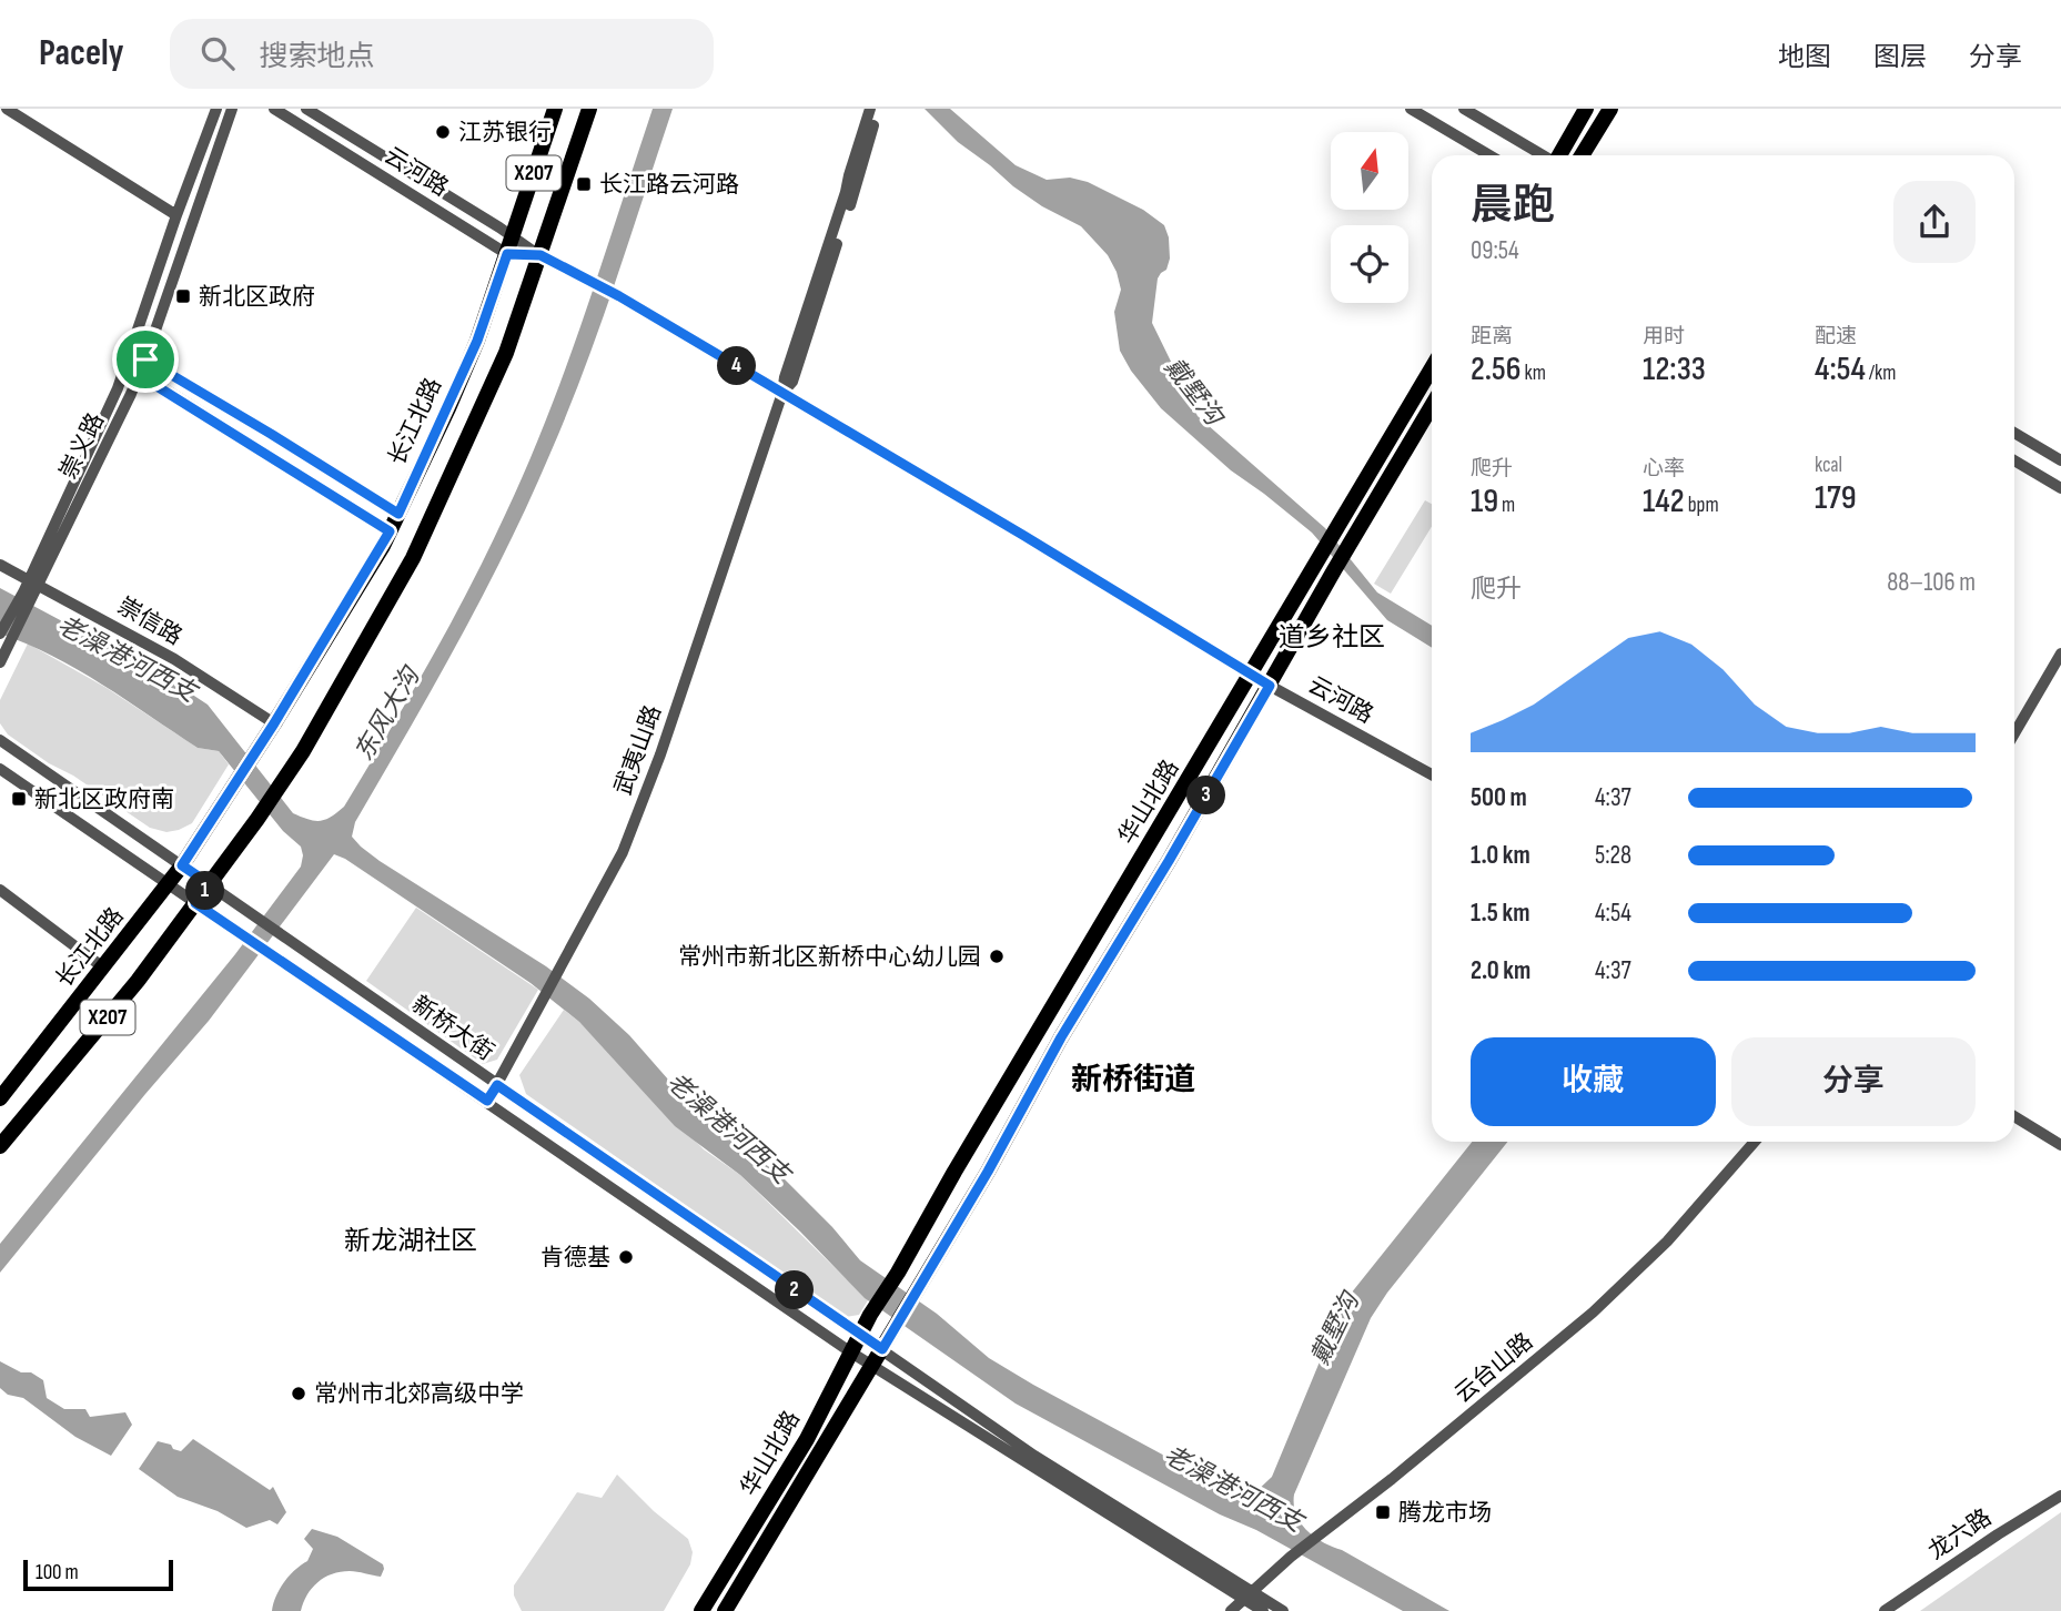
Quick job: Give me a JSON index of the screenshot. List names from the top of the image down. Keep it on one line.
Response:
{"streets":{"main road":["X207","长江北路","华山北路"],"street":["云河路","崇义路","崇信路","武夷山路","新桥大街","云台山路","龙六路"]},"crossings":[["云河路","X207"],["云河路","长江北路"],["云河路","武夷山路"],["云河路","华山北路"],["X207","新桥大街"],["长江北路","崇信路"],["长江北路","新桥大街"],["崇义路","崇信路"],["武夷山路","新桥大街"],["华山北路","新桥大街"],["新桥大街","云台山路"]],"districts":["道乡社区","新桥街道","新龙湖社区"],"water":["戴墅沟","老澡港河西支","东风大沟"],"places":{"other":["江苏银行","常州市新北区新桥中心幼儿园","肯德基","常州市北郊高级中学"],"transit":["长江路云河路","新北区政府","新北区政府南","腾龙市场"]},"scale_bar":"100 m","north":"top","page":{"header":"Pacely","search":"搜索地点","nav":["地图","图层","分享"],"heading":["晨跑","09:54"],"stats":[["距离","2.56 km"],["用时","12:33"],["配速","4:54 /km"],["爬升","19 m"],["心率","142 bpm"],["kcal","179"]],"pins":["4","3","1","2"],"chart":["爬升","88–106 m"],"list":[{"name":"500 m","note":"4:37"},{"name":"1.0 km","note":"5:28"},{"name":"1.5 km","note":"4:54"},{"name":"2.0 km","note":"4:37"}],"buttons":["收藏","分享"],"scale":"100 m"}}
